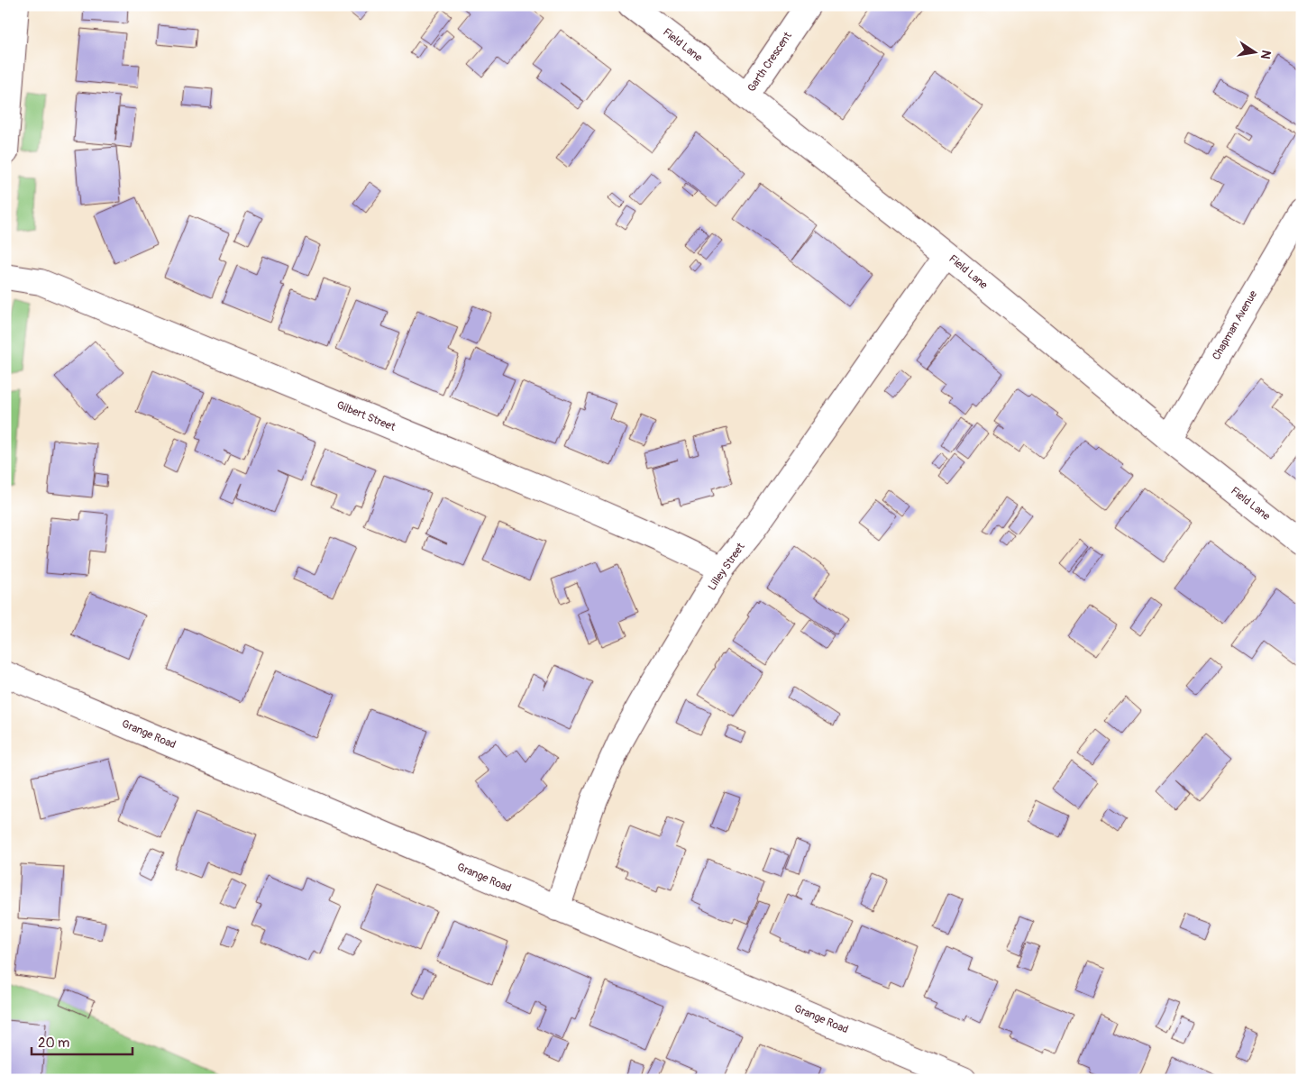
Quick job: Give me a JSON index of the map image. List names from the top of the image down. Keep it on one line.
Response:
{"streets":{"street":["Field Lane","Garth Crescent","Chapman Avenue","Gilbert Street","Lilley Street","Grange Road"]},"crossings":[["Field Lane","Garth Crescent"],["Field Lane","Chapman Avenue"],["Field Lane","Lilley Street"],["Gilbert Street","Lilley Street"],["Lilley Street","Grange Road"]],"scale_bar":"20 m","north":"right"}
